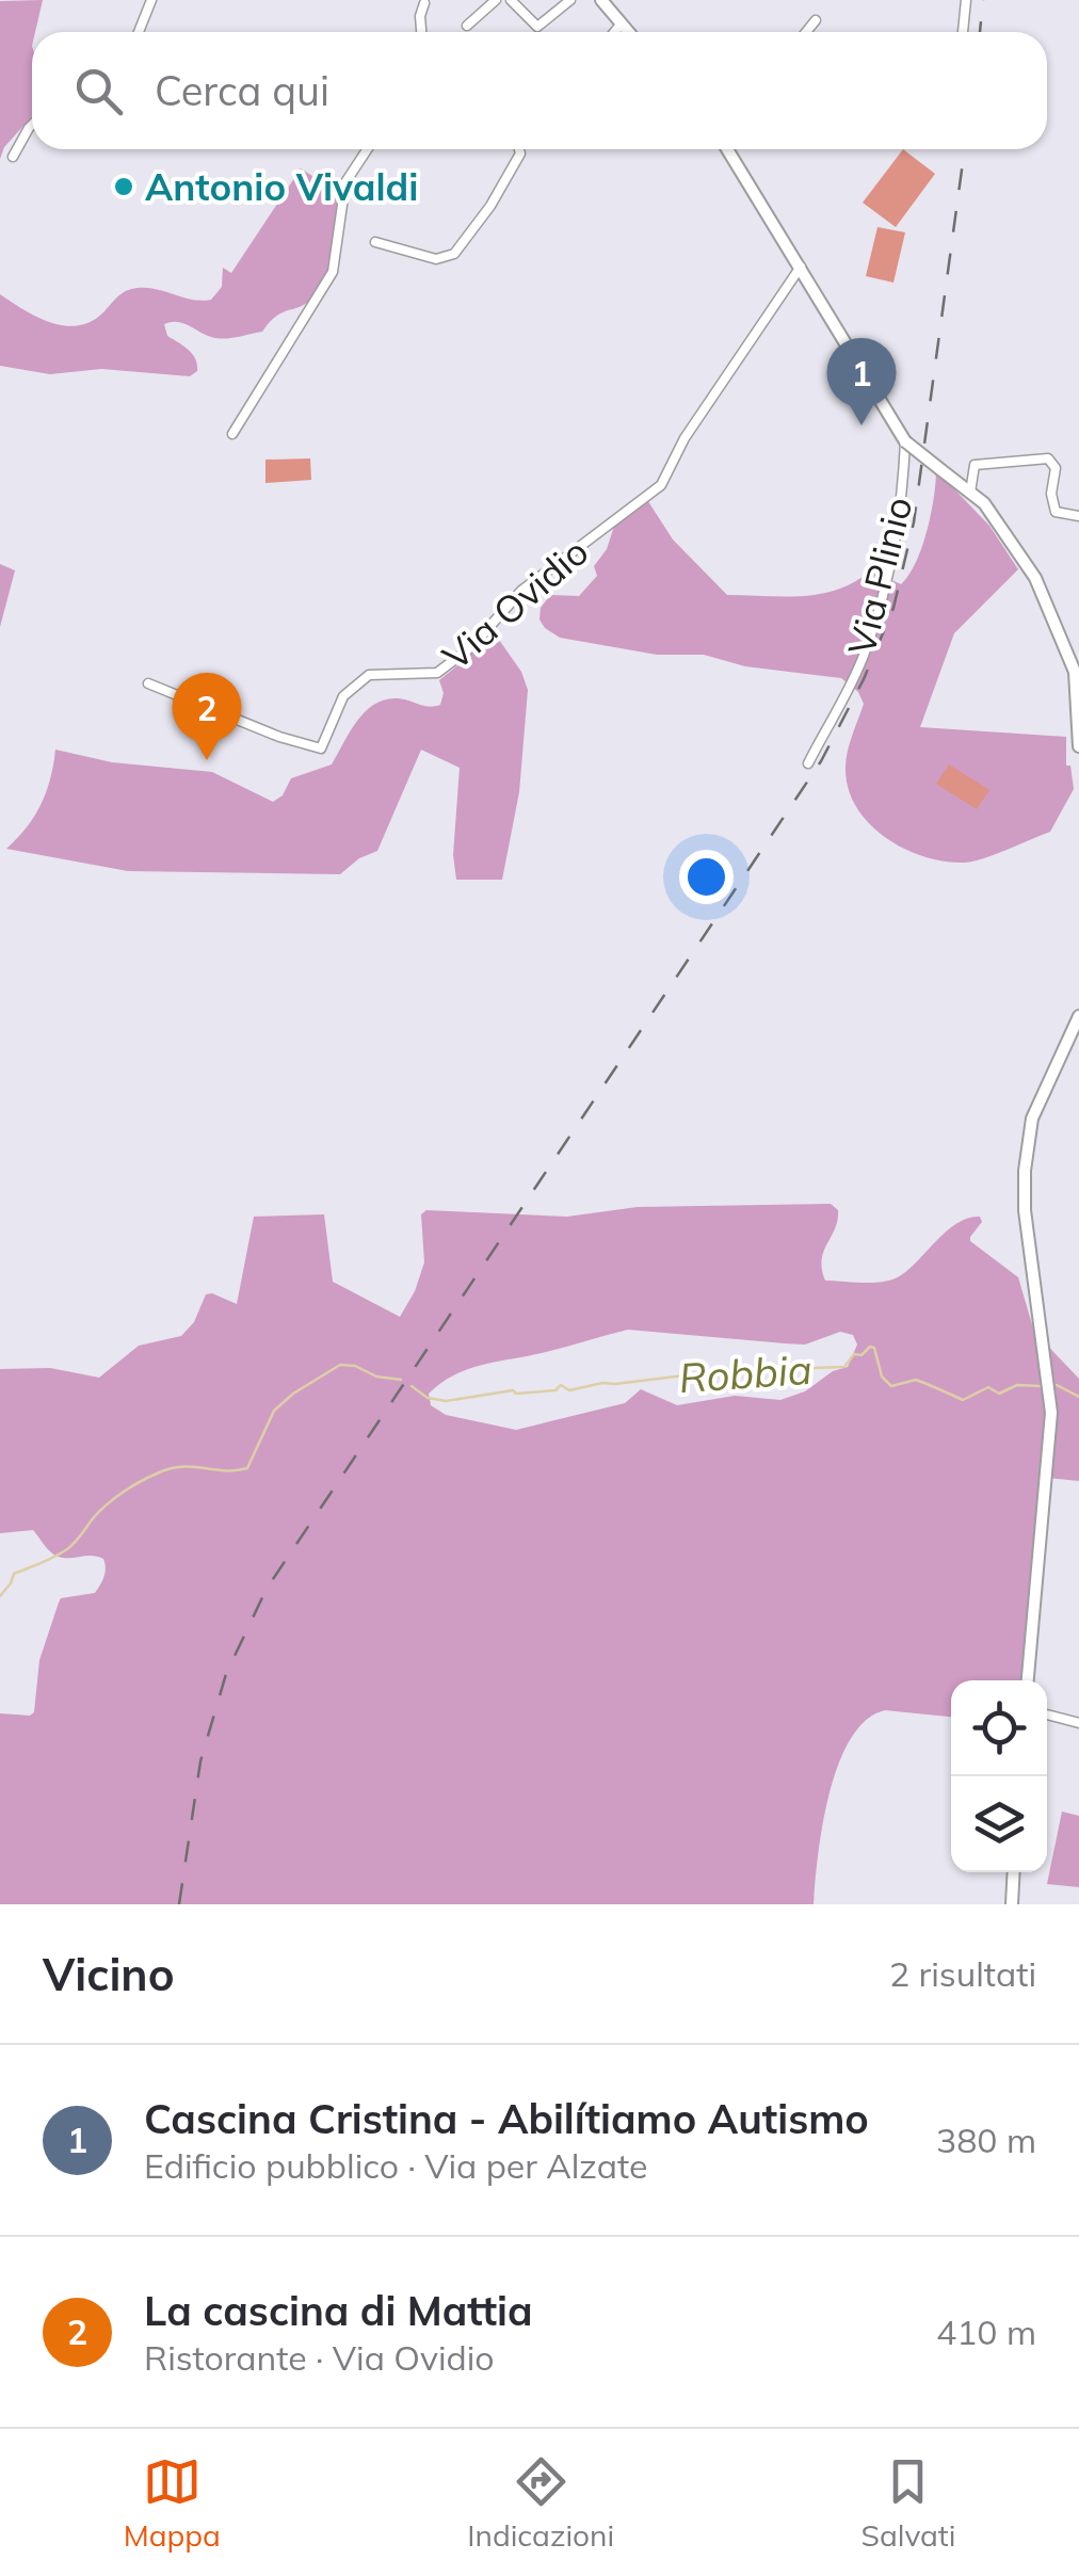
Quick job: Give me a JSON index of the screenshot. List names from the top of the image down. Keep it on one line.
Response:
{"streets":{"street":["Via Plinio","Via Ovidio"]},"water":["Robbia"],"places":["Antonio Vivaldi"],"page":{"search":"Cerca qui","pins":["1","2"],"heading":["Vicino","2 risultati"],"list":[{"mark":"1","name":"Cascina Cristina - Abilítiamo Autismo","note":"Edificio pubblico · Via per Alzate","value":"380 m"},{"mark":"2","name":"La cascina di Mattia","note":"Ristorante · Via Ovidio","value":"410 m"}],"nav":["Mappa","Indicazioni","Salvati"]}}
